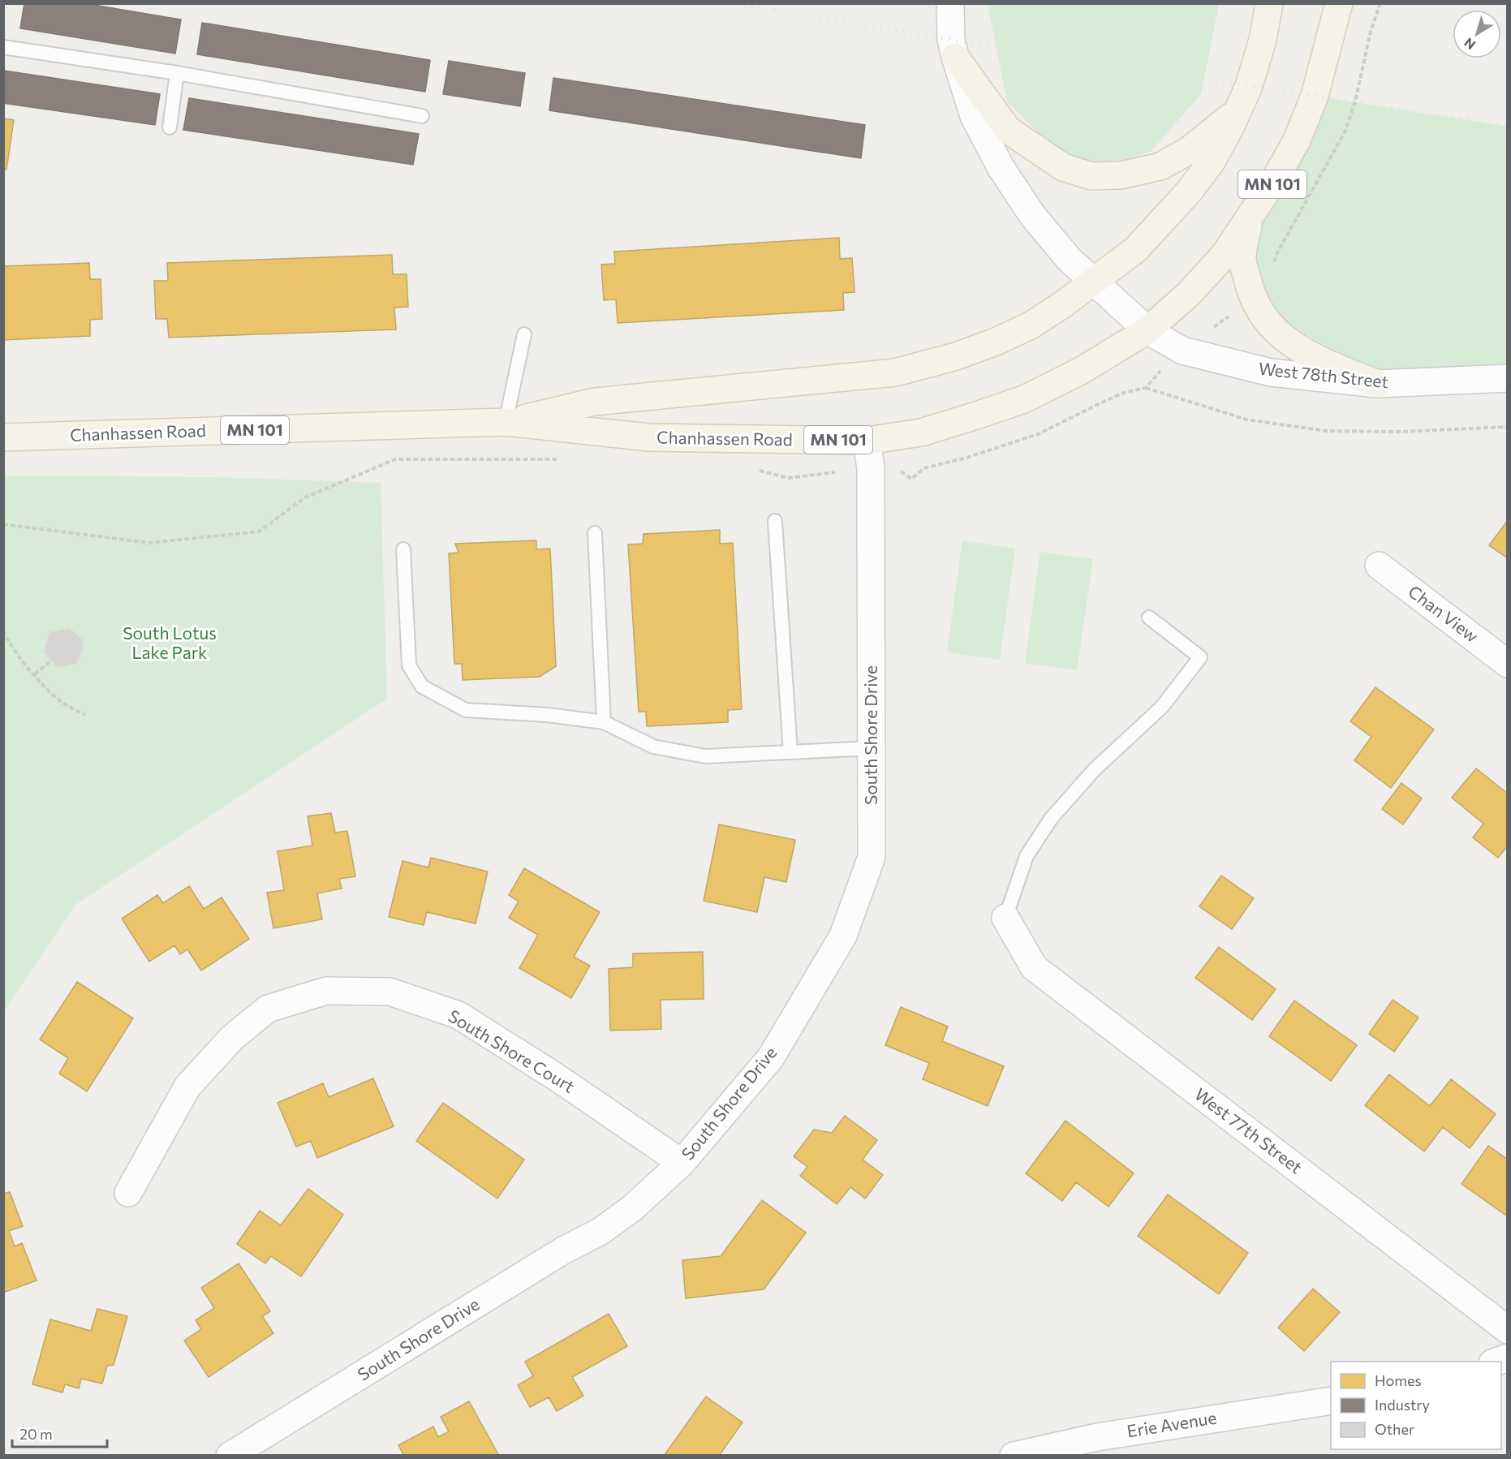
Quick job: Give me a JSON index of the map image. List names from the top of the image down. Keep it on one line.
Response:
{"streets":{"main road":["MN 101","Chanhassen Road"],"street":["West 78th Street","Chan View","South Shore Drive","South Shore Court","West 77th Street","Erie Avenue"]},"crossings":[["West 78th Street","Chanhassen Road"],["Chanhassen Road","South Shore Drive"],["South Shore Drive","South Shore Court"]],"parks":["South Lotus Lake Park"],"legend":["Homes","Industry","Other"],"scale_bar":"20 m","north":"bottom left"}
